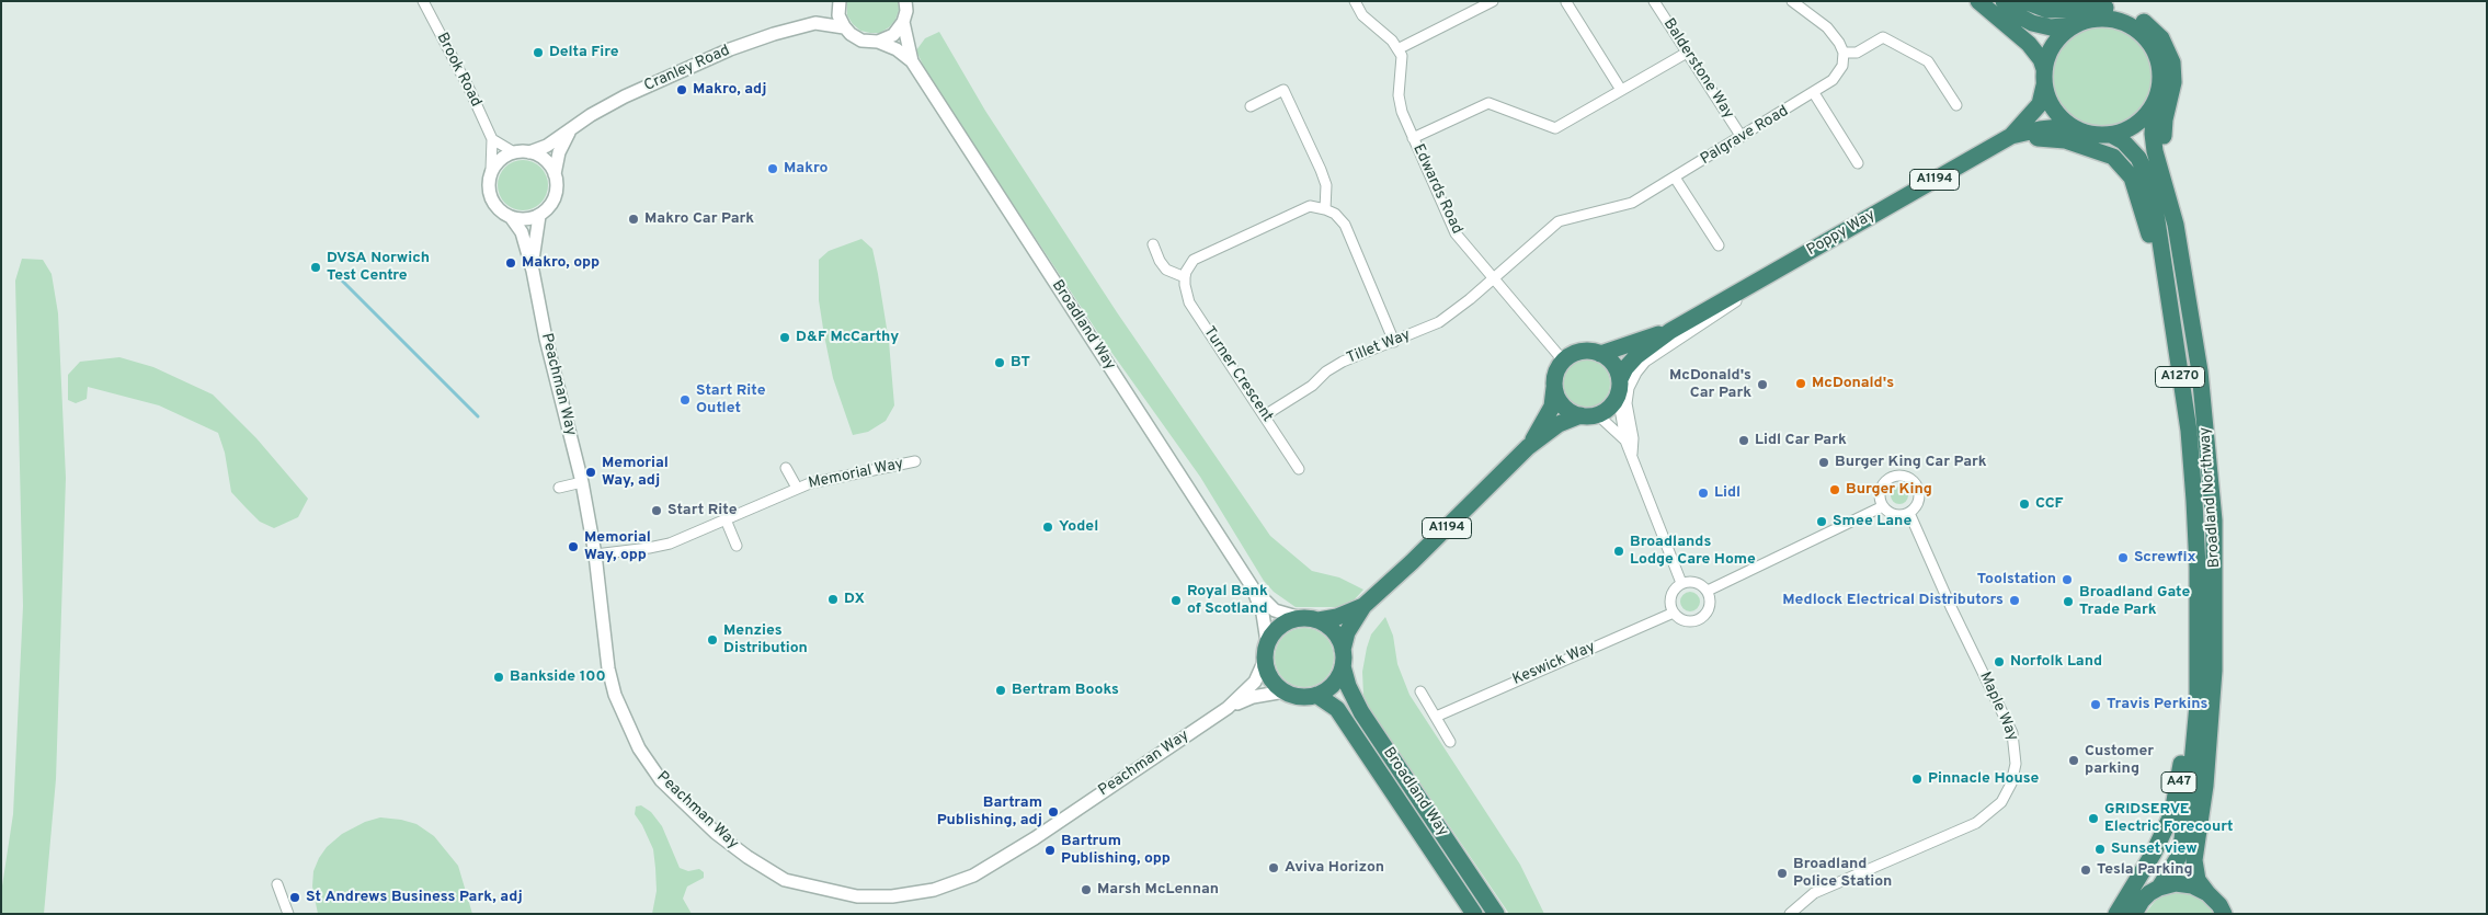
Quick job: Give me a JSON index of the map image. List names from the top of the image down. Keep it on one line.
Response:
{"streets":{"highway":["A1194","Poppy Way","Broadland Way","A1270","Broadland Northway","A47"],"street":["Cranley Road","Balderstone Way","Brook Road","Palgrave Road","Edwards Road","Tillet Way","Turner Crescent","Peachman Way","Memorial Way","Keswick Way","Maple Way"]},"crossings":[["Cranley Road","Brook Road"],["Cranley Road","Broadland Way"],["Cranley Road","Peachman Way"],["Balderstone Way","Palgrave Road"],["Brook Road","Peachman Way"],["Palgrave Road","Edwards Road"],["Palgrave Road","Tillet Way"],["A1194","Edwards Road"],["A1194","Poppy Way"],["A1194","Broadland Way"],["A1194","Peachman Way"],["Edwards Road","Poppy Way"],["Edwards Road","Tillet Way"],["Poppy Way","Broadland Northway"],["Broadland Way","Peachman Way"],["Tillet Way","Turner Crescent"],["Peachman Way","Memorial Way"],["Broadland Northway","A47"]],"places":["Delta Fire","Makro, adj","Makro","Makro Car Park","Makro, opp","DVSA Norwich Test Centre","D&F McCarthy","BT","McDonald's","McDonald's Car Park","Start Rite Outlet","Lidl Car Park","Burger King Car Park","Memorial Way, adj","Burger King","Lidl","CCF","Start Rite","Smee Lane","Yodel","Memorial Way, opp","Broadlands Lodge Care Home","Screwfix","Toolstation","DX","Royal Bank of Scotland","Medlock Electrical Distributors","Broadland Gate Trade Park","Menzies Distribution","Norfolk Land","Bankside 100","Bertram Books","Travis Perkins","Customer parking","Pinnacle House","Bartram Publishing, adj","GRIDSERVE Electric Forecourt","Sunset view","Bartrum Publishing, opp","Aviva Horizon","Tesla Parking","Broadland Police Station","Marsh McLennan","St Andrews Business Park, adj"]}
